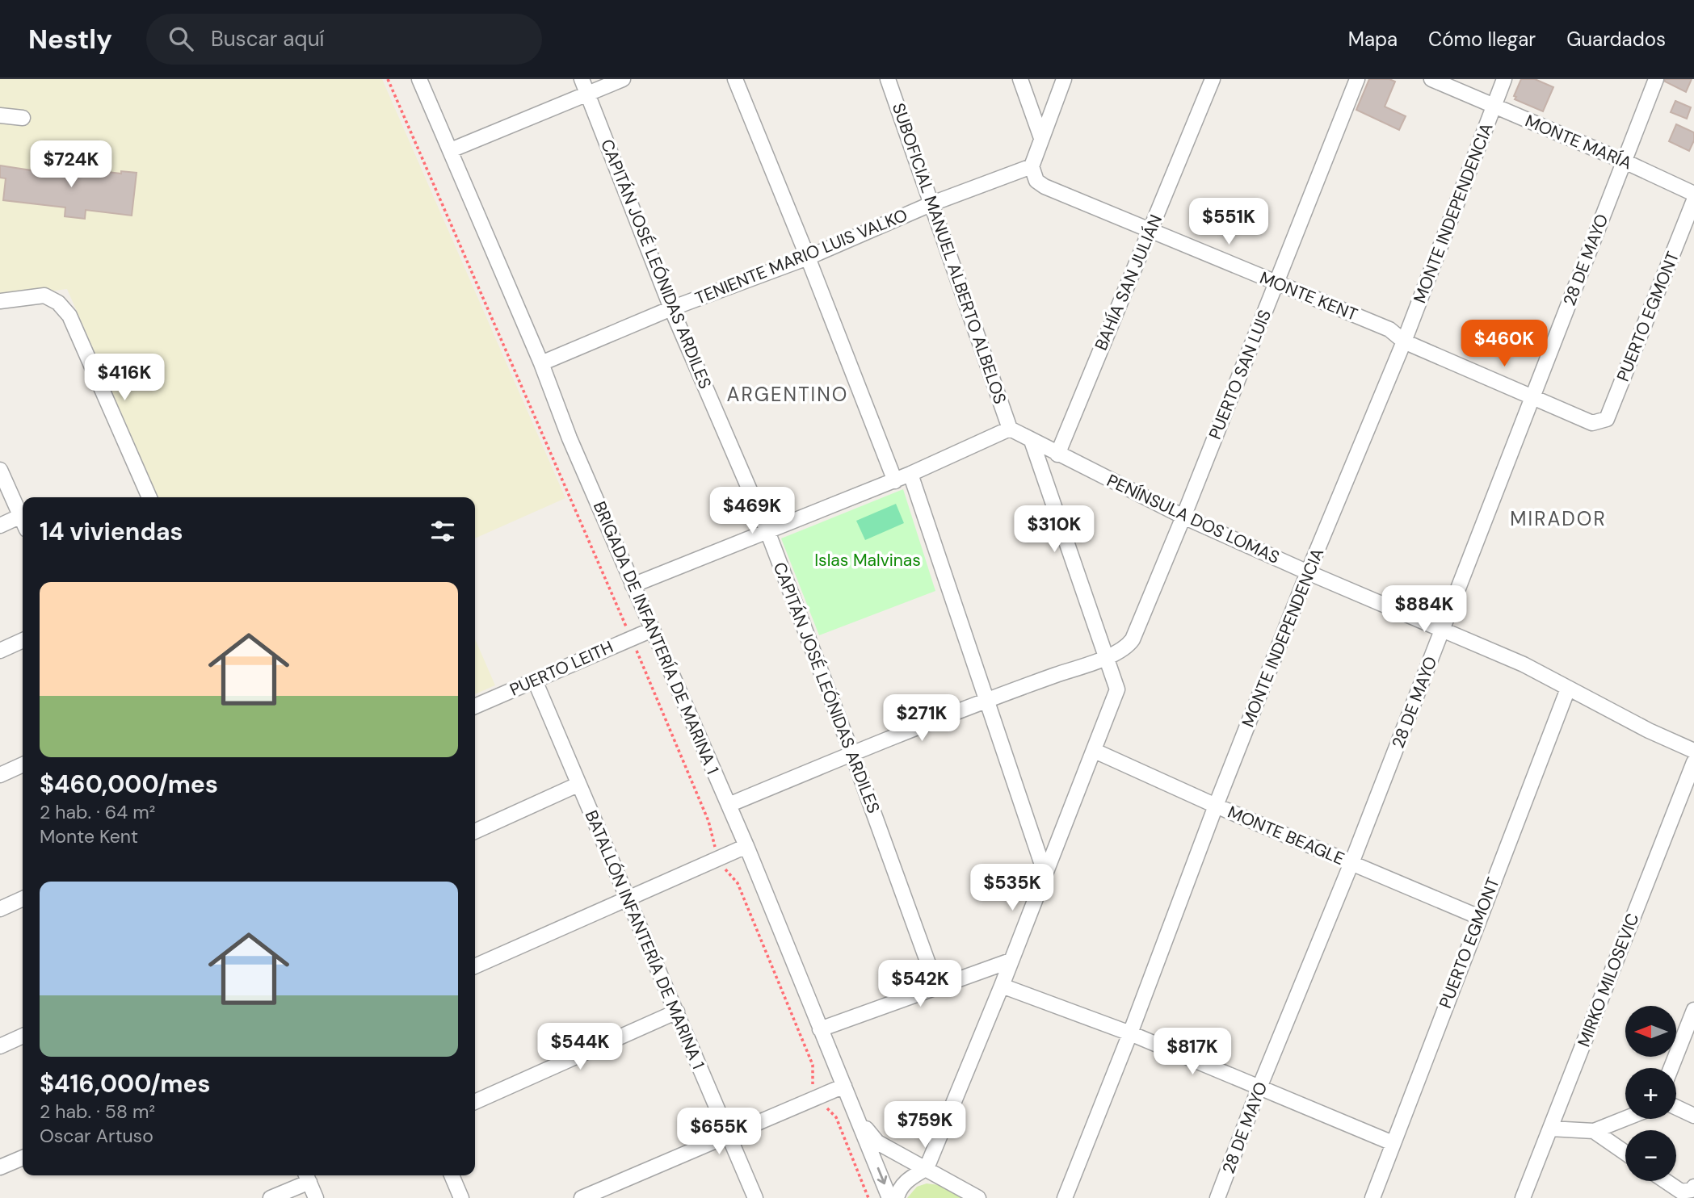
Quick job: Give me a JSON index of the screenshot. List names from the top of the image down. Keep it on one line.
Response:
{"streets":{"street":["MONTE MARÍA","MONTE INDEPENDENCIA","SUBOFICIAL MANUEL ALBERTO ALBELOS","TENIENTE MARIO LUIS VALKO","28 DE MAYO","CAPITÁN JOSÉ LEÓNIDAS ARDILES","BAHÍA SAN JULIÁN","MONTE KENT","PUERTO EGMONT","PUERTO SAN LUIS","PENÍNSULA DOS LOMAS","BRIGADA DE INFANTERÍA DE MARINA 1","PUERTO LEITH","MONTE BEAGLE","BATALLÓN INFANTERÍA DE MARINA 1","MIRKO MILOSEVIC"]},"crossings":[["MONTE MARÍA","MONTE INDEPENDENCIA"],["MONTE MARÍA","28 DE MAYO"],["MONTE INDEPENDENCIA","MONTE KENT"],["MONTE INDEPENDENCIA","PENÍNSULA DOS LOMAS"],["MONTE INDEPENDENCIA","MONTE BEAGLE"],["SUBOFICIAL MANUEL ALBERTO ALBELOS","TENIENTE MARIO LUIS VALKO"],["SUBOFICIAL MANUEL ALBERTO ALBELOS","PENÍNSULA DOS LOMAS"],["TENIENTE MARIO LUIS VALKO","CAPITÁN JOSÉ LEÓNIDAS ARDILES"],["TENIENTE MARIO LUIS VALKO","MONTE KENT"],["TENIENTE MARIO LUIS VALKO","BRIGADA DE INFANTERÍA DE MARINA 1"],["28 DE MAYO","MONTE KENT"],["28 DE MAYO","PENÍNSULA DOS LOMAS"],["28 DE MAYO","MONTE BEAGLE"],["CAPITÁN JOSÉ LEÓNIDAS ARDILES","PUERTO SAN LUIS"],["BAHÍA SAN JULIÁN","MONTE KENT"],["BAHÍA SAN JULIÁN","PENÍNSULA DOS LOMAS"],["MONTE KENT","PUERTO EGMONT"],["MONTE KENT","PUERTO SAN LUIS"],["PUERTO EGMONT","PENÍNSULA DOS LOMAS"],["PUERTO EGMONT","MONTE BEAGLE"],["PUERTO SAN LUIS","PENÍNSULA DOS LOMAS"],["PUERTO SAN LUIS","BRIGADA DE INFANTERÍA DE MARINA 1"],["BRIGADA DE INFANTERÍA DE MARINA 1","PUERTO LEITH"],["PUERTO LEITH","BATALLÓN INFANTERÍA DE MARINA 1"]],"districts":["ARGENTINO","MIRADOR"],"parks":["Islas Malvinas"],"north":"left","page":{"header":"Nestly","search":"Buscar aquí","nav":["Mapa","Cómo llegar","Guardados"],"price":["$724K","$551K","$460K","$416K","$469K","$310K","$884K","$271K","$535K","$542K","$544K","$817K","$759K","$655K"],"heading":"14 viviendas","list":[{"name":"$460,000/mes","note":"2 hab. · 64 m² · Monte Kent"},{"name":"$416,000/mes","note":"2 hab. · 58 m² · Oscar Artuso"}],"map_buttons":["+","−"]}}
